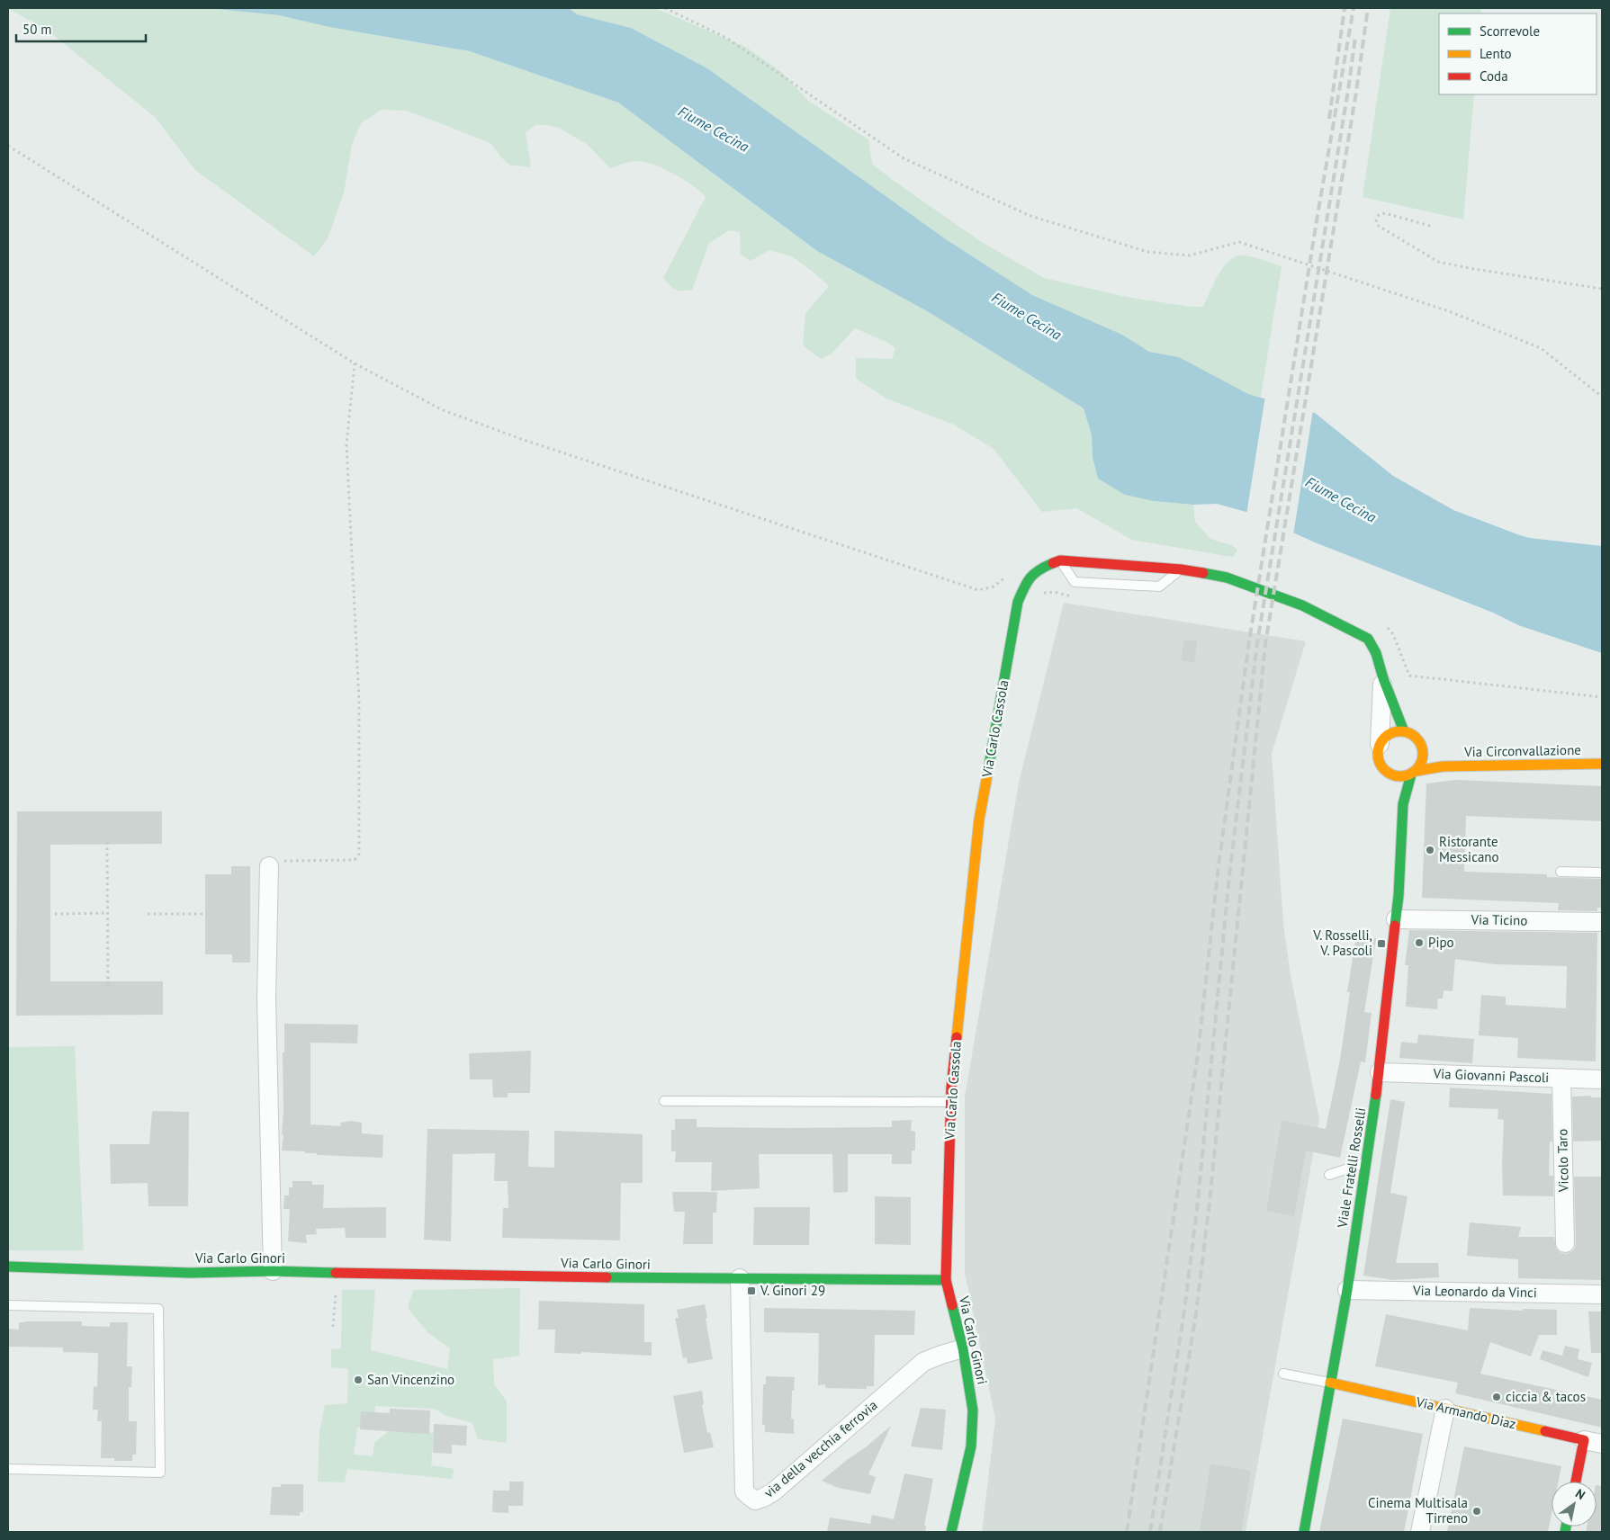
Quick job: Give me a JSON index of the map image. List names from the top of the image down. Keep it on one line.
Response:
{"streets":{"street":["Via Carlo Cassola","Via Circonvallazione","Via Ticino","Via Giovanni Pascoli","Vicolo Taro","Viale Fratelli Rosselli","Via Carlo Ginori","Via Leonardo da Vinci","Via Armando Diaz","via della vecchia ferrovia"]},"crossings":[["Via Carlo Cassola","Via Circonvallazione"],["Via Carlo Cassola","Viale Fratelli Rosselli"],["Via Carlo Cassola","Via Carlo Ginori"],["Via Circonvallazione","Viale Fratelli Rosselli"],["Via Ticino","Viale Fratelli Rosselli"],["Via Giovanni Pascoli","Vicolo Taro"],["Via Giovanni Pascoli","Viale Fratelli Rosselli"],["Viale Fratelli Rosselli","Via Leonardo da Vinci"],["Viale Fratelli Rosselli","Via Armando Diaz"],["Via Carlo Ginori","via della vecchia ferrovia"]],"water":["Fiume Cecina"],"places":{"other":["Ristorante Messicano","Pipo","San Vincenzino","ciccia & tacos","Cinema Multisala Tirreno"],"transit":["V. Rosselli, V. Pascoli","V. Ginori 29"]},"legend":["Scorrevole","Lento","Coda"],"scale_bar":"50 m","north":"top right"}
